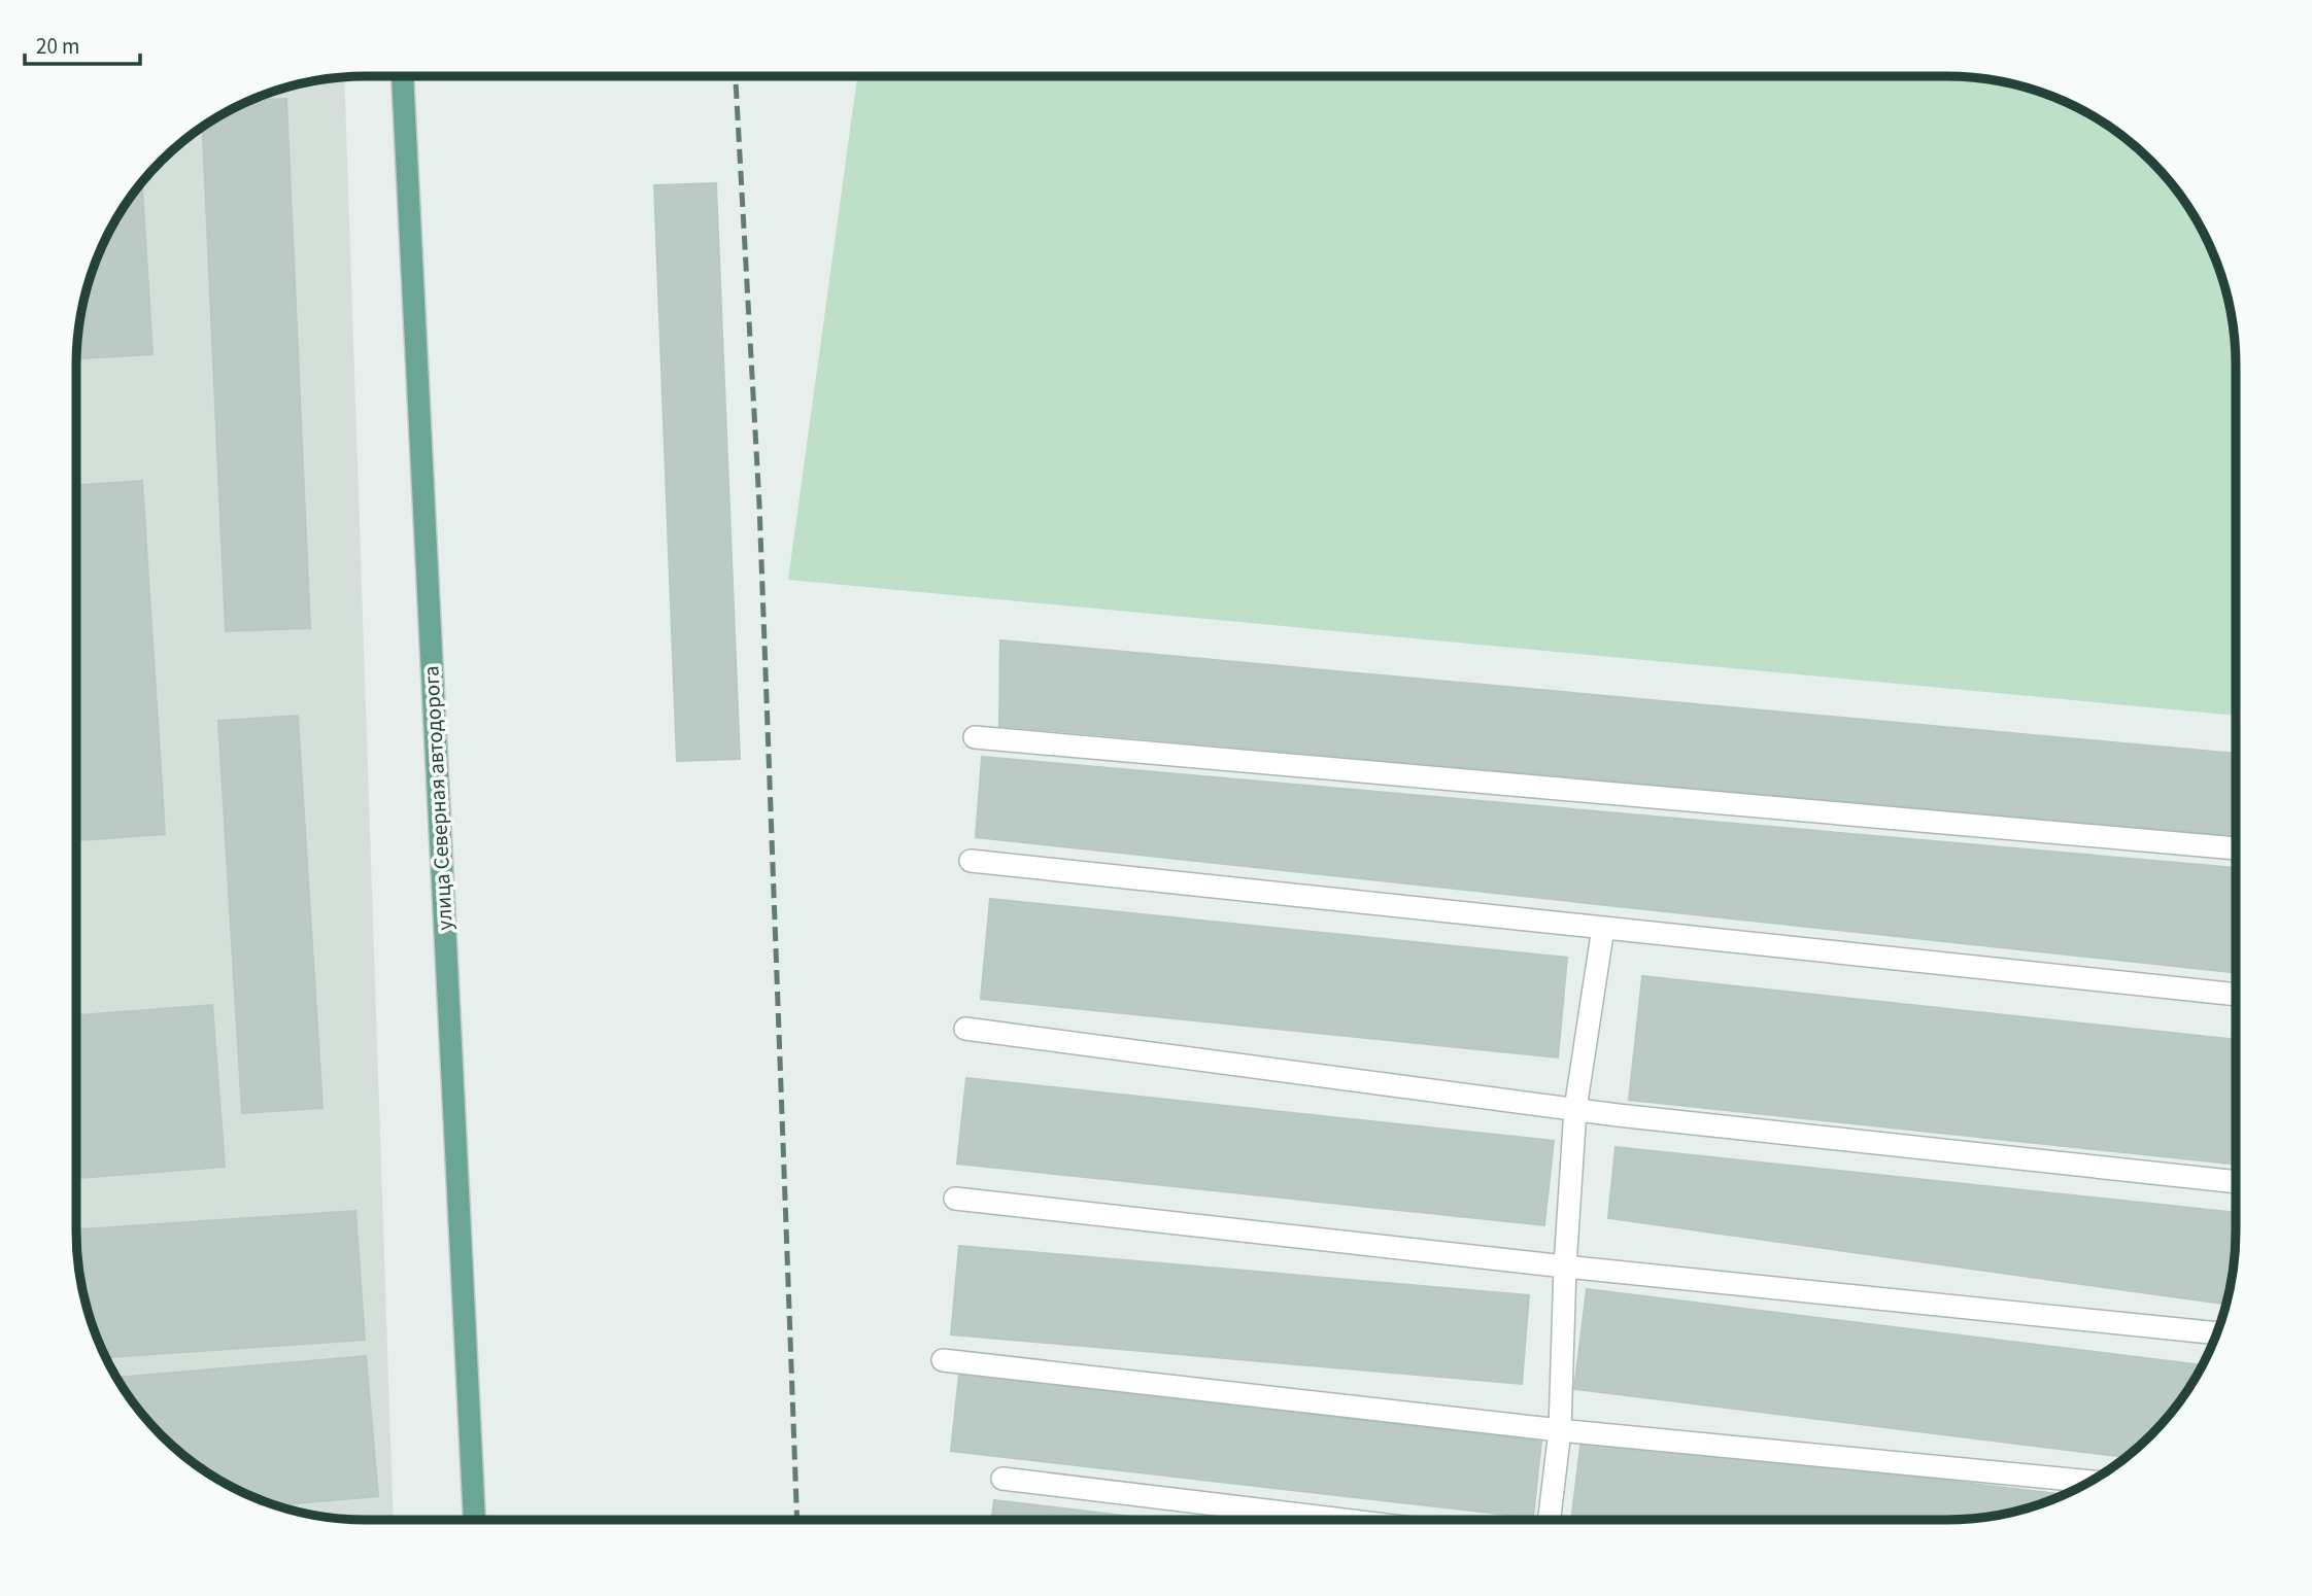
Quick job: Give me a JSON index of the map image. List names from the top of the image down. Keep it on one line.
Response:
{"streets":{"main road":["улица Северная автодорога"]},"scale_bar":"20 m"}
